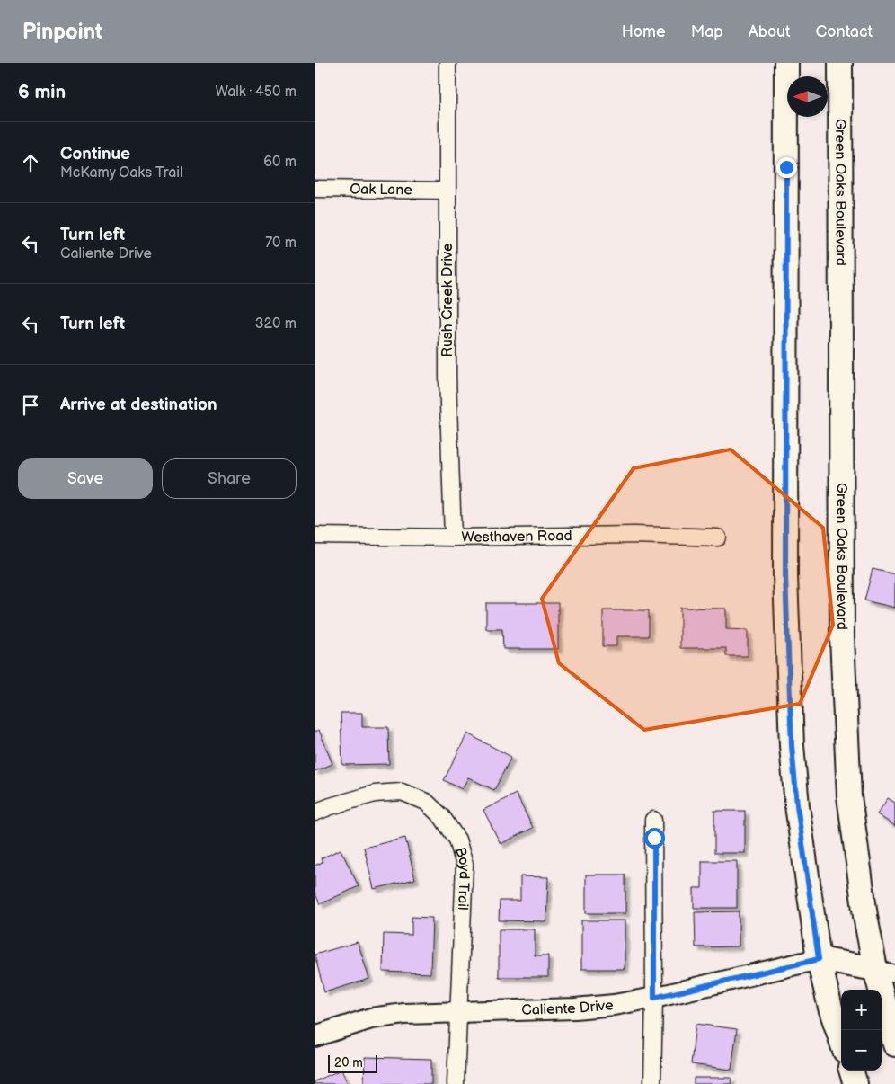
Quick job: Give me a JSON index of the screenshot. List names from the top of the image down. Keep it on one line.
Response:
{"streets":{"main road":["Green Oaks Boulevard"],"street":["Oak Lane","Rush Creek Drive","Westhaven Road","Boyd Trail","Caliente Drive"]},"crossings":[["Oak Lane","Rush Creek Drive"],["Rush Creek Drive","Westhaven Road"],["Boyd Trail","Caliente Drive"]],"scale_bar":"20 m","north":"left","page":{"header":"Pinpoint","nav":["Home","Map","About","Contact"],"heading":["6 min","Walk · 450 m"],"list":[["Continue","McKamy Oaks Trail","60 m"],["Turn left","Caliente Drive","70 m"],["Turn left","320 m"],"Arrive at destination"],"buttons":["Save","Share"],"map_buttons":["+","−"],"scale":"20 m"}}
